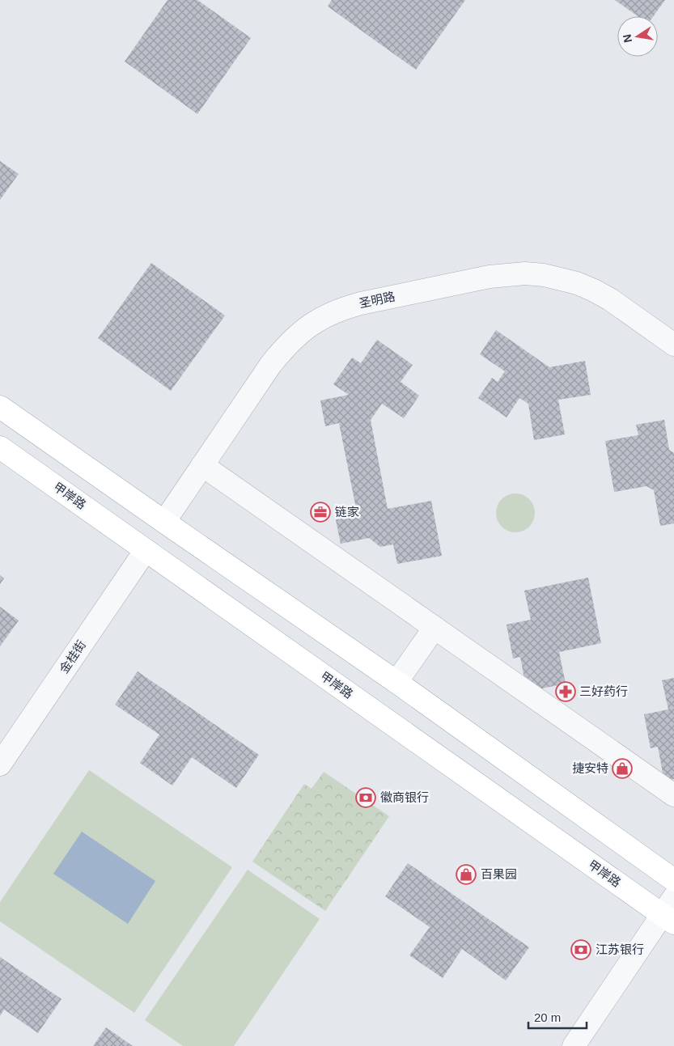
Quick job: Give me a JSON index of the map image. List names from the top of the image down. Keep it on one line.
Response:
{"streets":{"main road":["甲岸路"],"street":["圣明路","金桂街"]},"crossings":[["甲岸路","金桂街"]],"places":{"office":["链家"],"pharmacy":["三好药行"],"shop":["捷安特","百果园"],"bank":["徽商银行","江苏银行"]},"scale_bar":"20 m","north":"left"}
